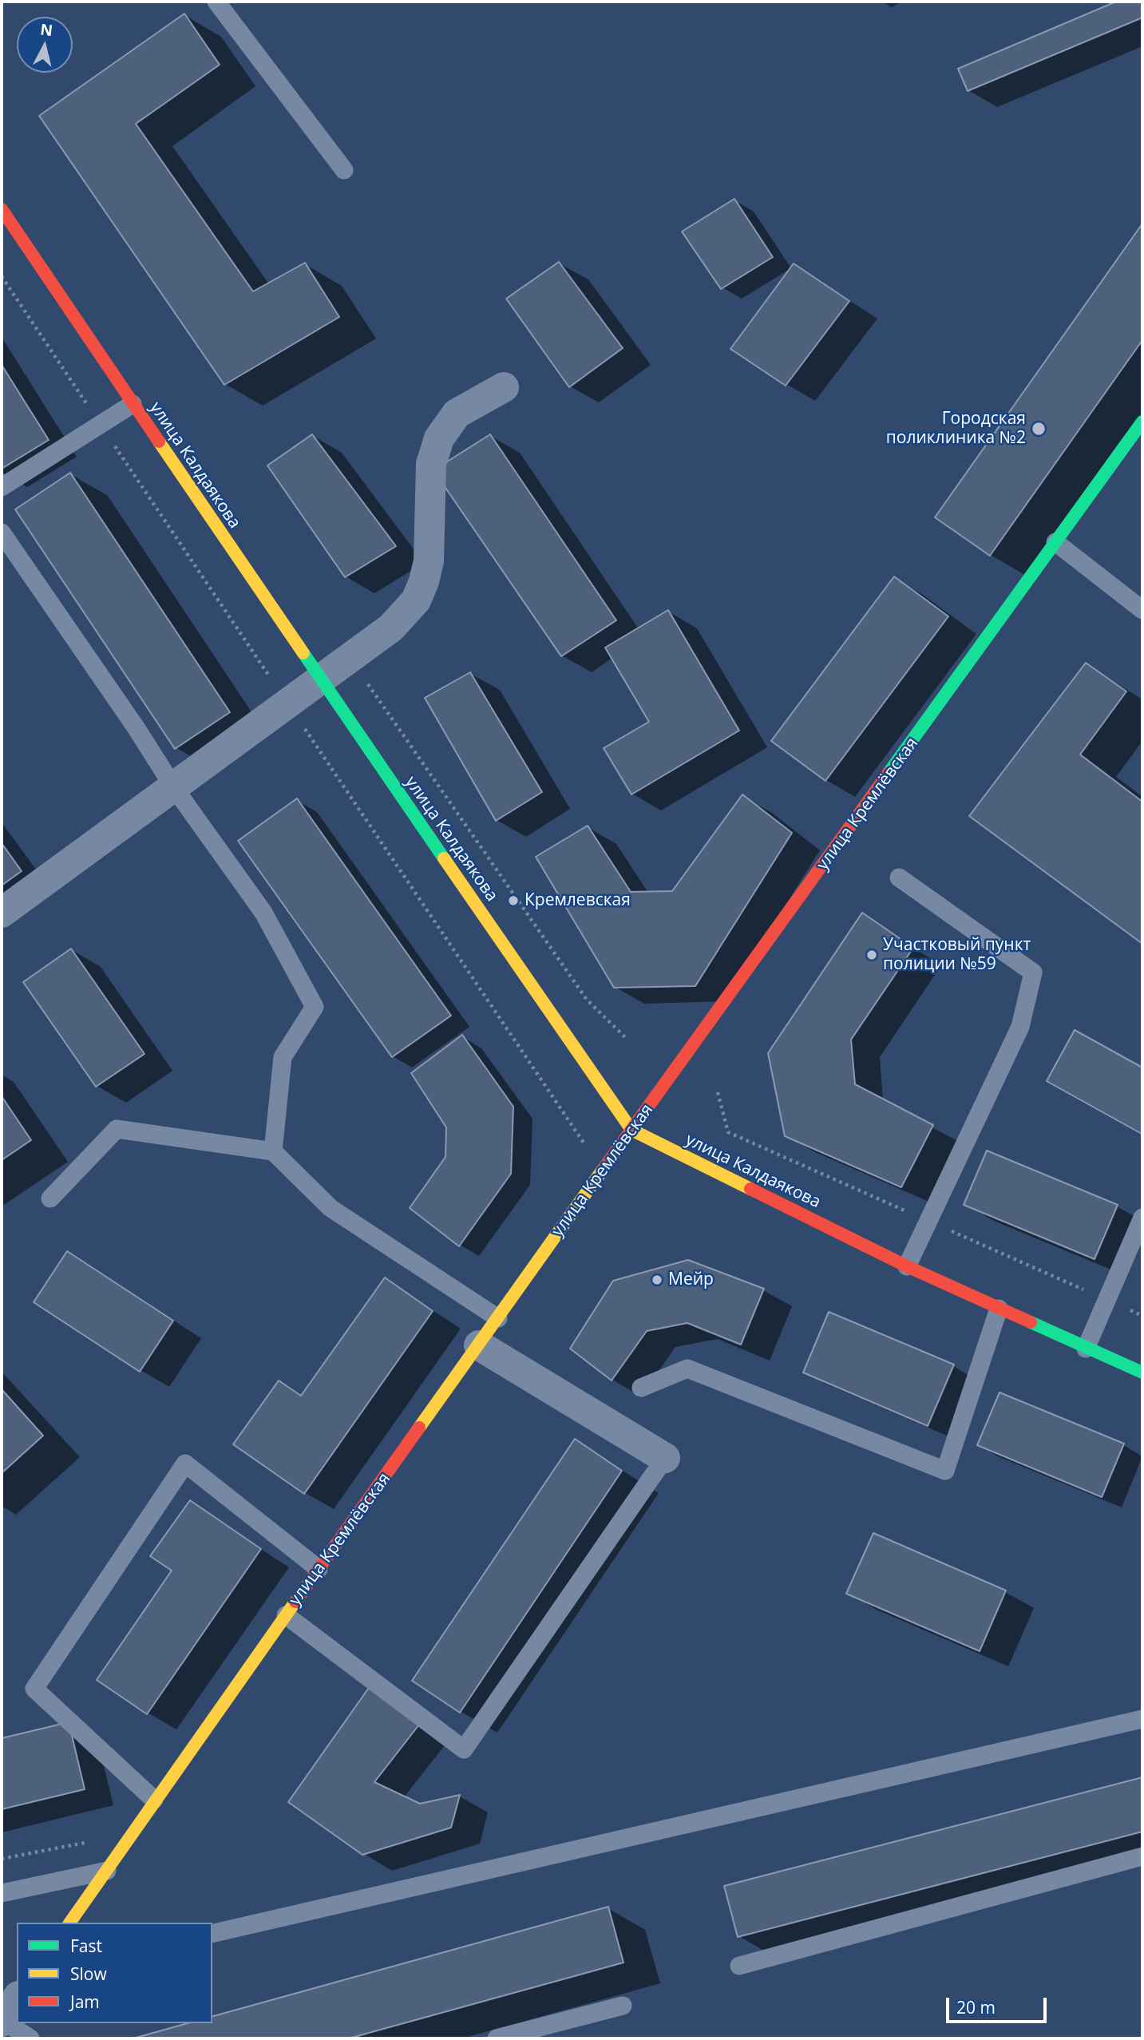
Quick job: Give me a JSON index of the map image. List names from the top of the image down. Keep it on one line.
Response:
{"streets":{"street":["улица Калдаякова","улица Кремлёвская"]},"crossings":[["улица Калдаякова","улица Кремлёвская"]],"places":["Городская поликлиника №2","Кремлевская","Участковый пункт полиции №59","Мейр"],"legend":["Fast","Slow","Jam"],"scale_bar":"20 m","north":"top"}
